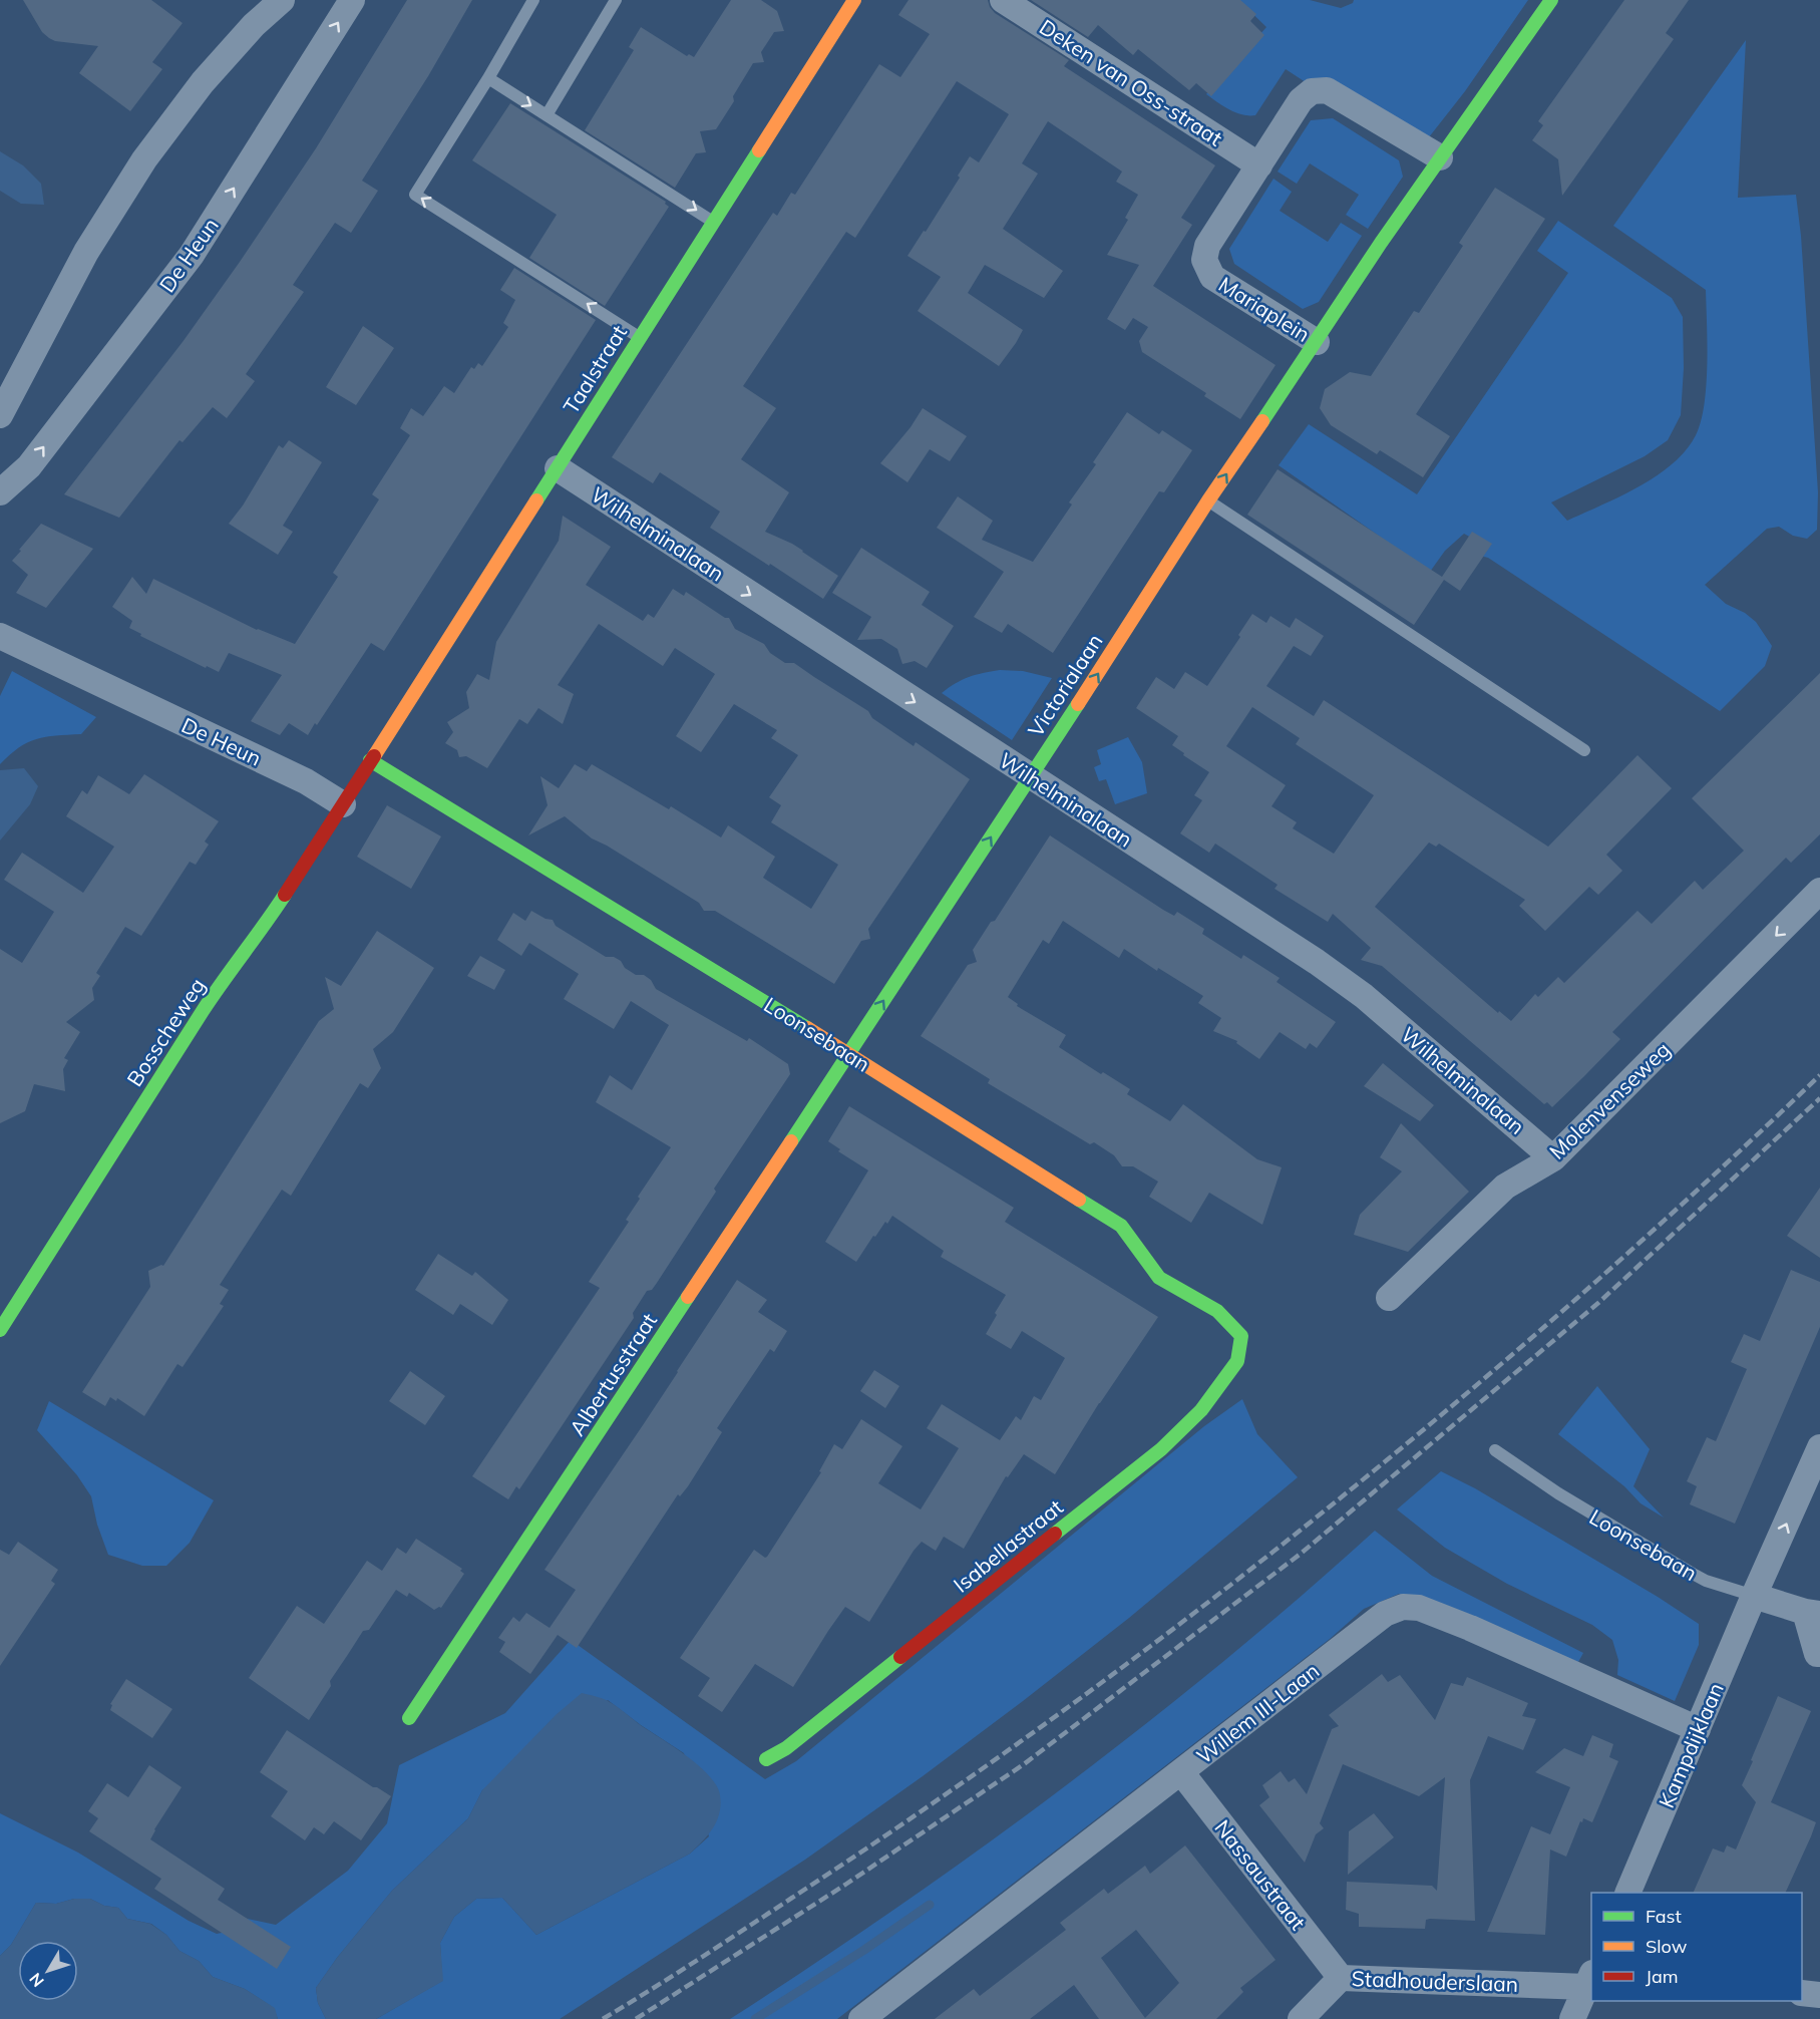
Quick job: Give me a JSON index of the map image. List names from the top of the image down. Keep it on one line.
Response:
{"streets":{"street":["Deken van Oss-straat","De Heun","Mariaplein","Taalstraat","Wilhelminalaan","Victorialaan","Bosscheweg","Loonsebaan","Molenvenseweg","Albertusstraat","Isabellastraat","Willem III-Laan","Kampdijklaan","Nassaustraat","Stadhouderslaan"]},"crossings":[["Deken van Oss-straat","Mariaplein"],["De Heun","Bosscheweg"],["Mariaplein","Victorialaan"],["Taalstraat","Wilhelminalaan"],["Taalstraat","Bosscheweg"],["Taalstraat","Loonsebaan"],["Wilhelminalaan","Victorialaan"],["Wilhelminalaan","Molenvenseweg"],["Victorialaan","Loonsebaan"],["Victorialaan","Albertusstraat"],["Bosscheweg","Loonsebaan"],["Loonsebaan","Albertusstraat"],["Loonsebaan","Isabellastraat"],["Loonsebaan","Kampdijklaan"],["Willem III-Laan","Kampdijklaan"],["Willem III-Laan","Nassaustraat"],["Nassaustraat","Stadhouderslaan"]],"one_way":["Wilhelminalaan","Victorialaan","Molenvenseweg"],"legend":["Fast","Slow","Jam"],"north":"bottom left"}
